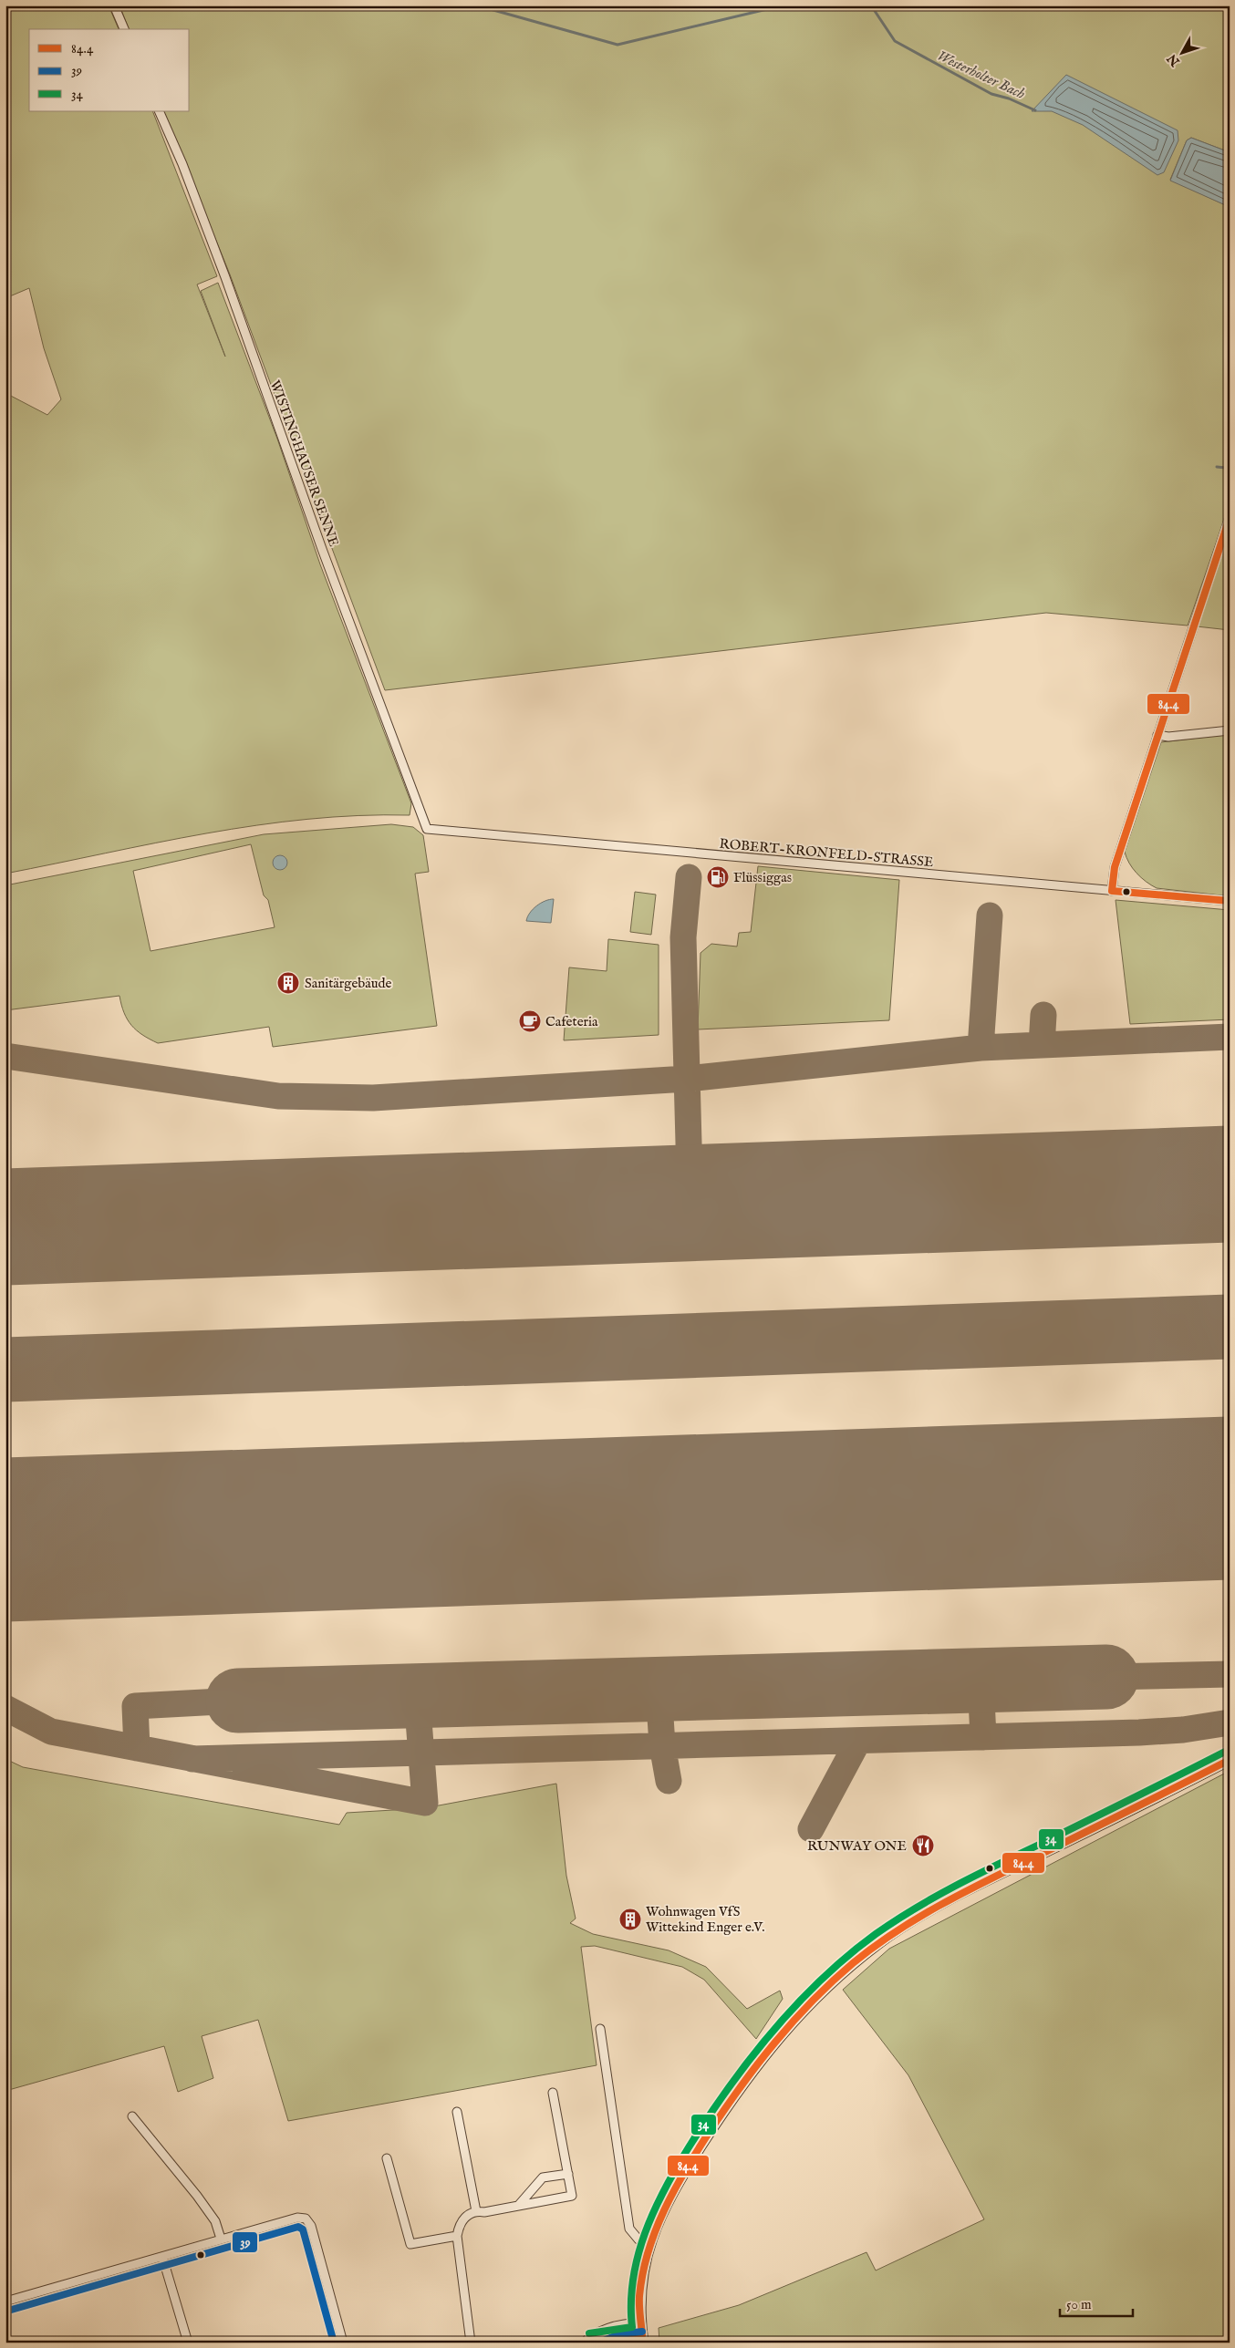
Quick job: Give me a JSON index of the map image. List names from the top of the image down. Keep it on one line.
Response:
{"streets":{"street":["WISTINGHAUSER SENNE","ROBERT-KRONFELD-STRASSE"]},"crossings":[["WISTINGHAUSER SENNE","ROBERT-KRONFELD-STRASSE"]],"water":["Westerholter Bach"],"places":{"fuel station":["Flüssiggas"],"building":["Sanitärgebäude","Wohnwagen VfS Wittekind Enger e.V."],"cafe":["Cafeteria"],"restaurant":["RUNWAY ONE"]},"lines":["transit line 84.4","transit line 34","transit line 39"],"legend":["84.4","39","34"],"scale_bar":"50 m","north":"bottom left"}
